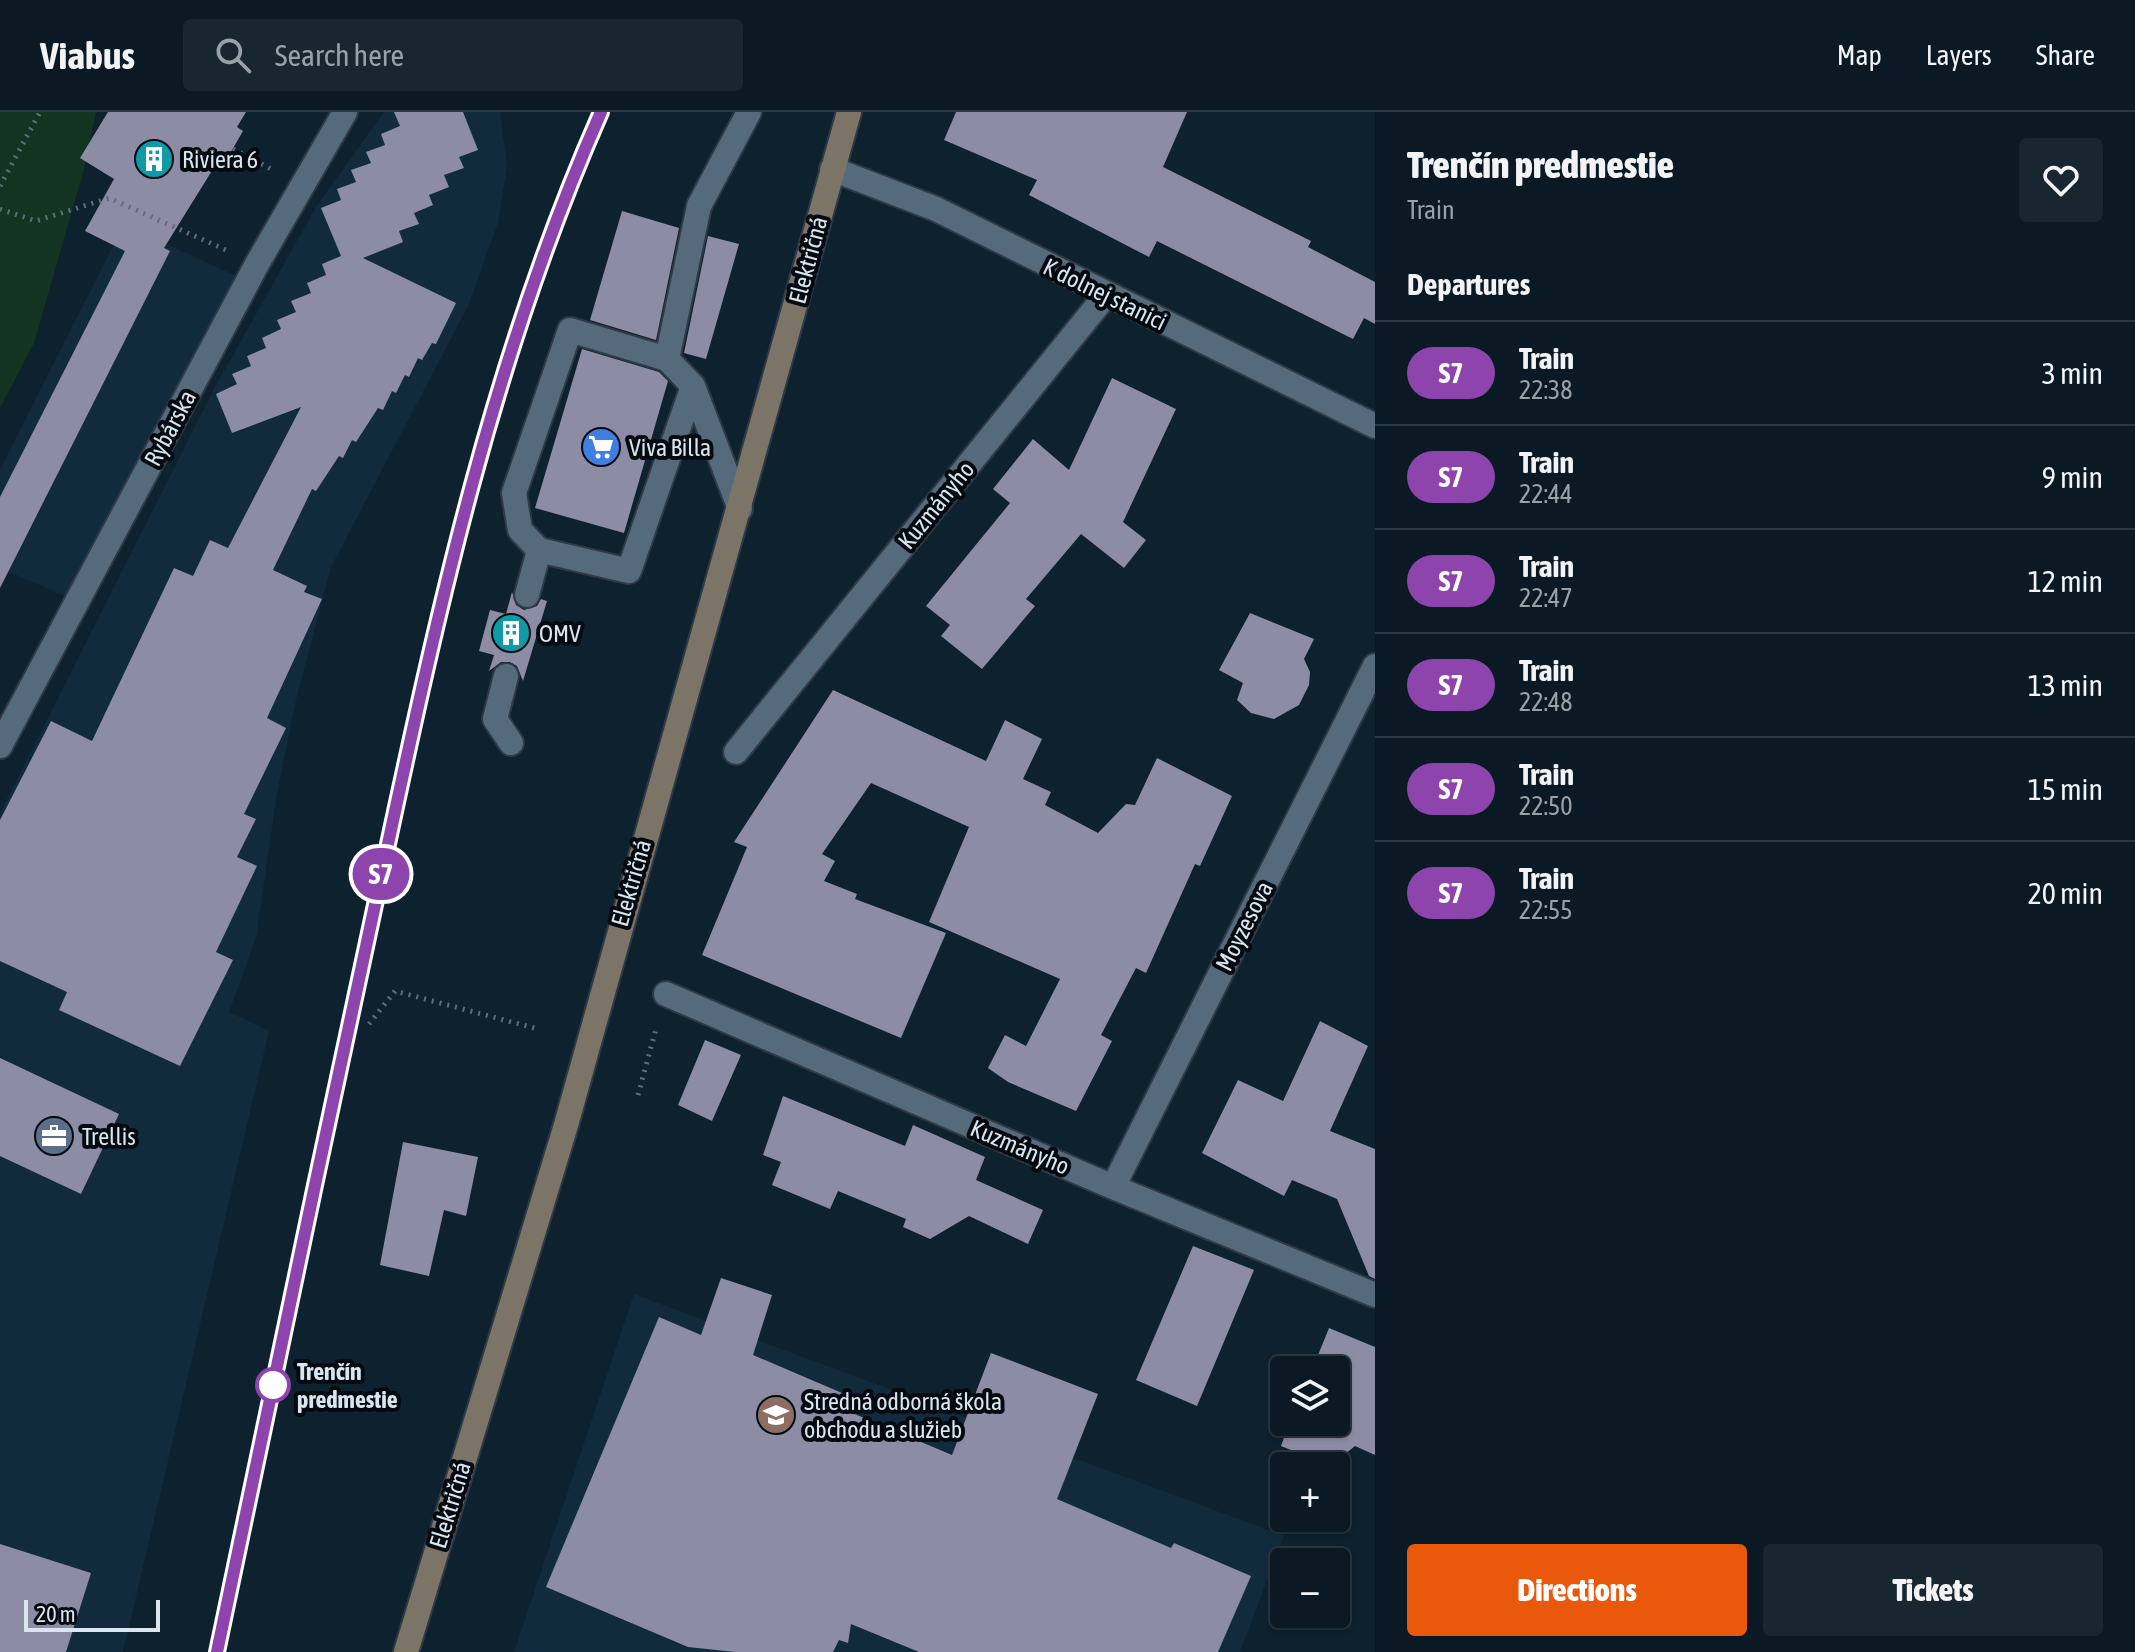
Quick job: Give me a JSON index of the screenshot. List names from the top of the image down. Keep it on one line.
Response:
{"streets":{"main road":["Električná"],"street":["K dolnej stanici","Rybárska","Kuzmányho","Moyzesova"]},"crossings":[["Električná","K dolnej stanici"],["K dolnej stanici","Kuzmányho"],["Kuzmányho","Moyzesova"]],"places":{"building":["Riviera 6","OMV"],"supermarket":["Viva Billa"],"office":["Trellis"],"other":["Trenčín predmestie"],"school or university":["Stredná odborná škola obchodu a služieb"]},"scale_bar":"20 m","page":{"header":"Viabus","search":"Search here","nav":["Map","Layers","Share"],"on_map":"S7","heading":[["Trenčín predmestie","Train"],"Departures"],"list":[{"mark":"S7","name":"Train","note":"22:38","value":"3 min"},{"mark":"S7","name":"Train","note":"22:44","value":"9 min"},{"mark":"S7","name":"Train","note":"22:47","value":"12 min"},{"mark":"S7","name":"Train","note":"22:48","value":"13 min"},{"mark":"S7","name":"Train","note":"22:50","value":"15 min"},{"mark":"S7","name":"Train","note":"22:55","value":"20 min"}],"map_buttons":["+","−"],"buttons":["Directions","Tickets"],"scale":"20 m"}}
